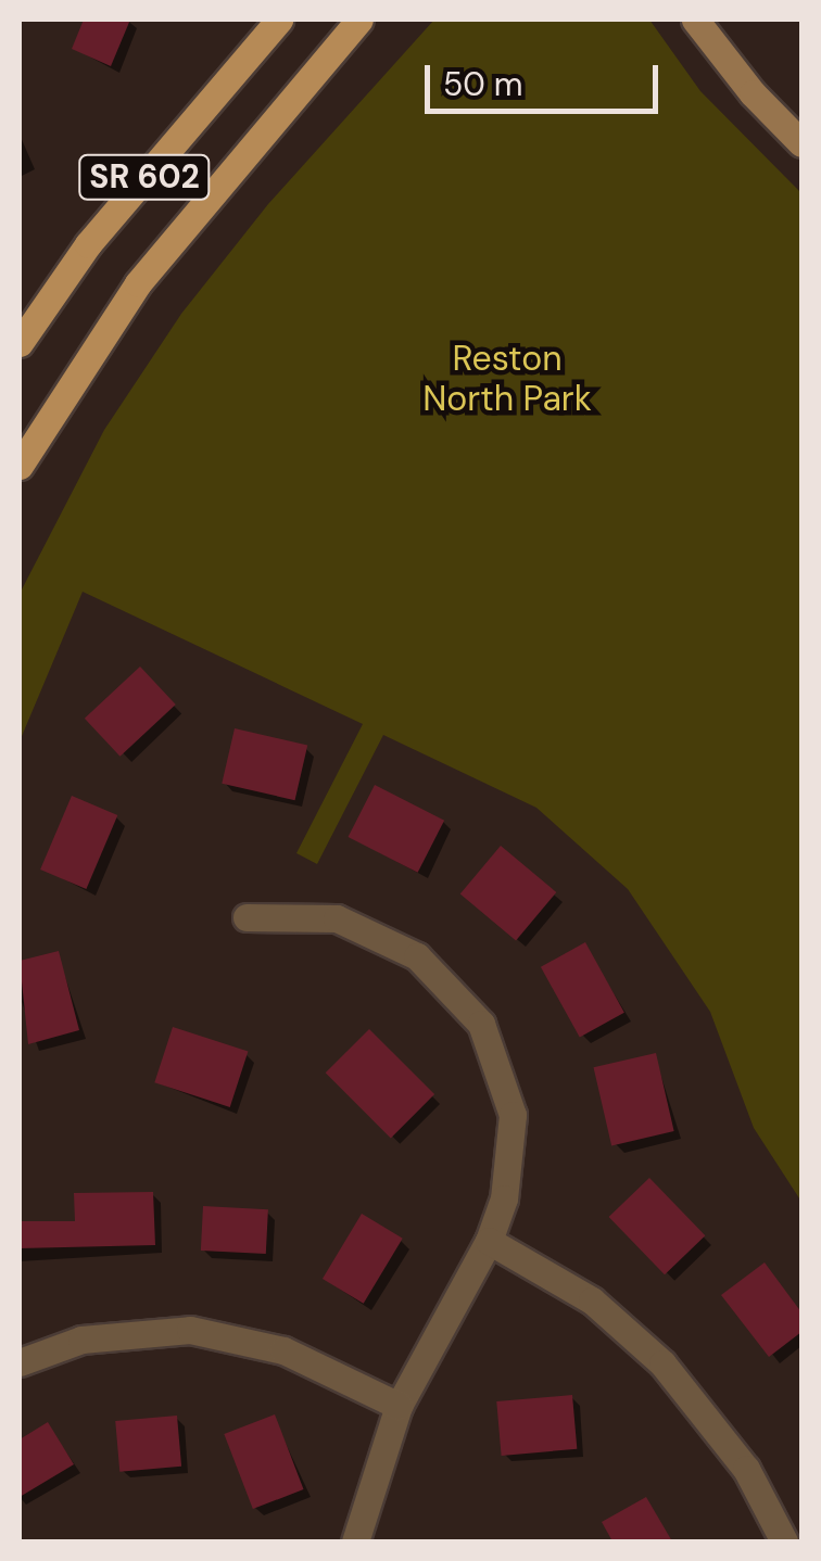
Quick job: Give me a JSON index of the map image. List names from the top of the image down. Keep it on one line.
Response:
{"streets":{"main road":["SR 602"]},"parks":["Reston North Park"],"scale_bar":"50 m"}
